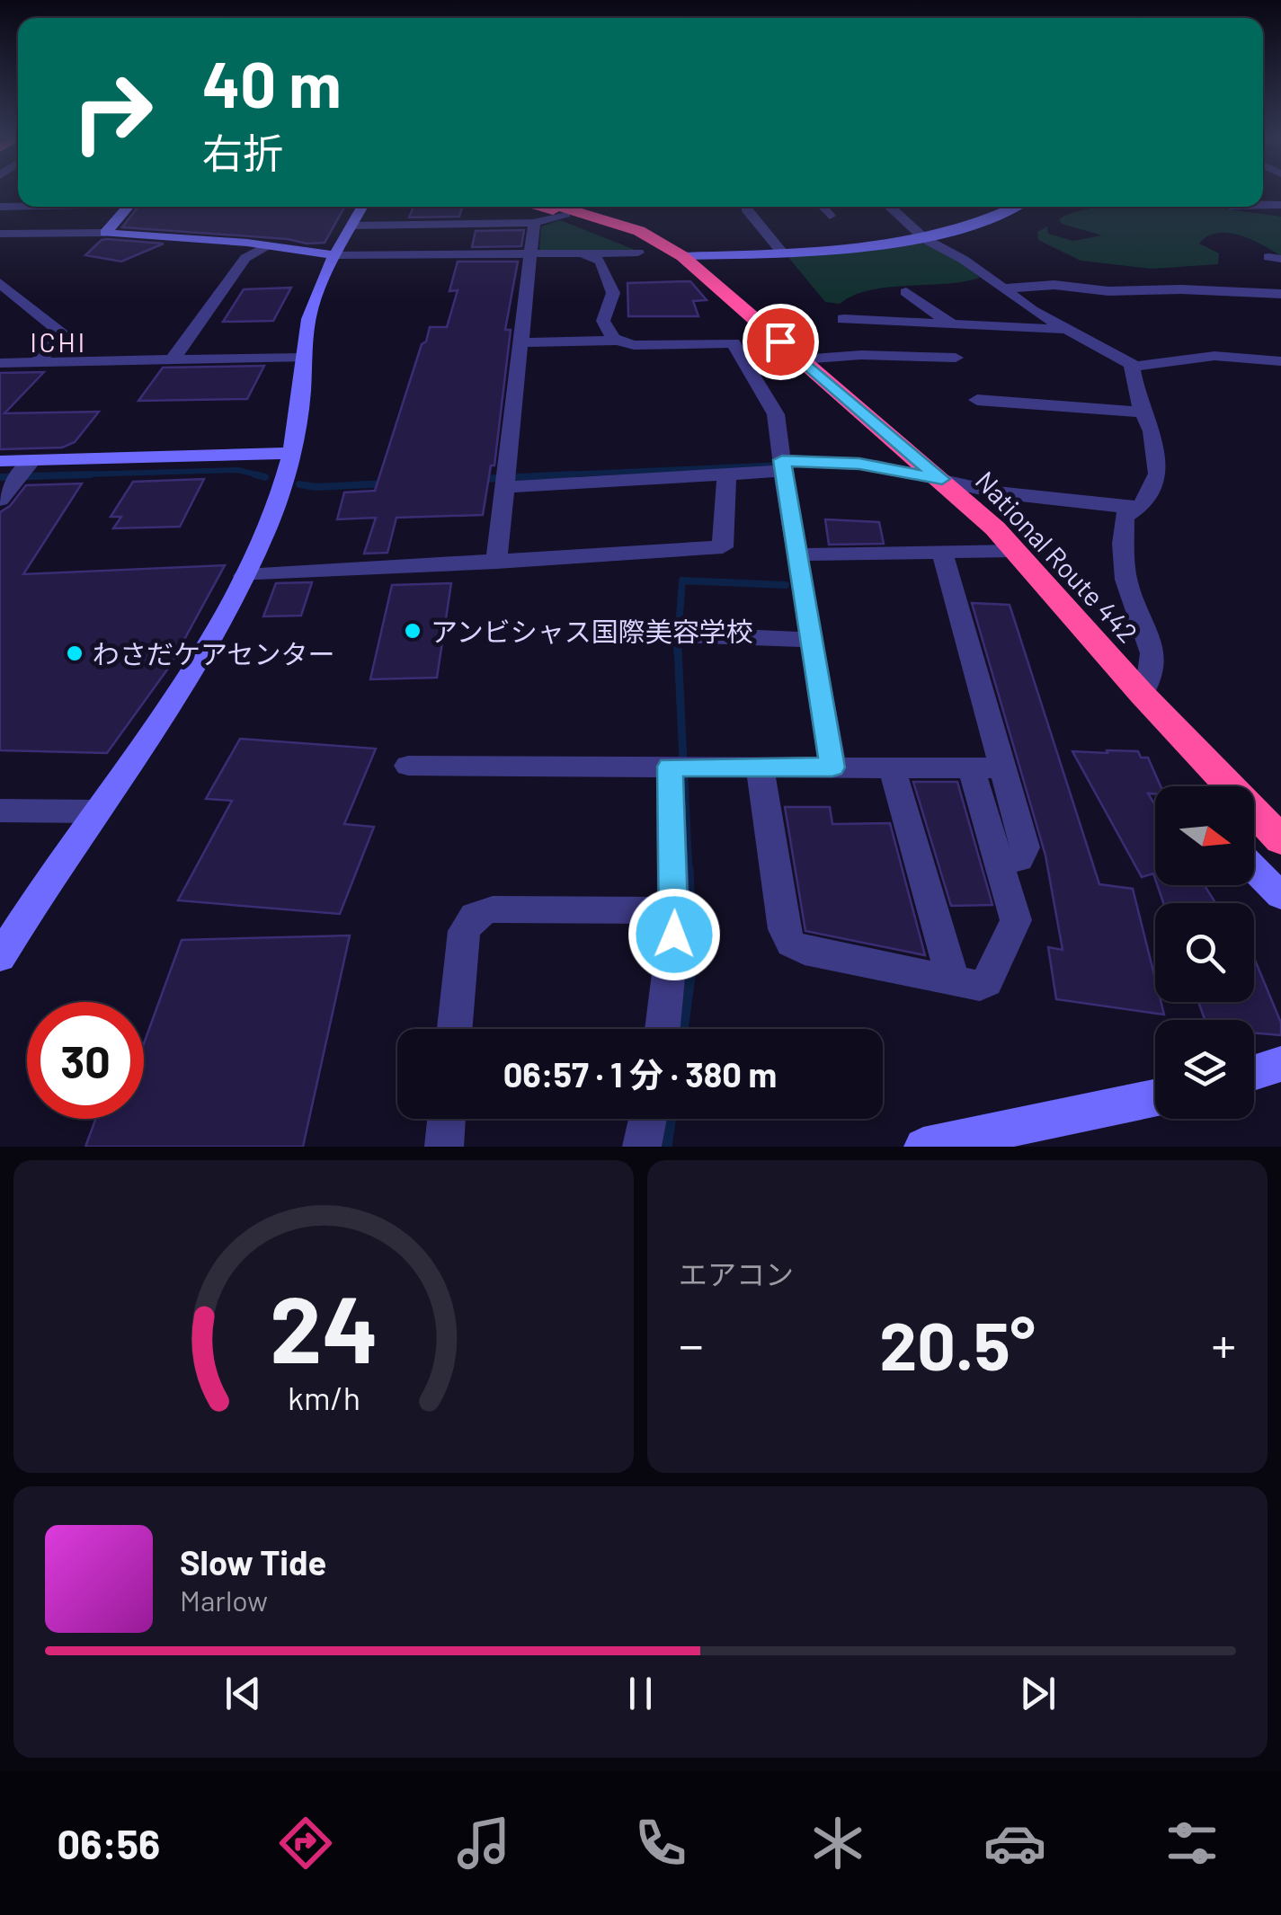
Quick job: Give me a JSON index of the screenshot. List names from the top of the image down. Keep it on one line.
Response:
{"streets":{"highway":["National Route 442"]},"districts":["ICHI"],"places":["アンビシャス国際美容学校","わさだケアセンター"],"north":"right","page":{"turn":["40 m","右折"],"limit":"30","trip":"06:57 · 1 分 · 380 m","tile":"エアコン","heat":["−","20.5°","+"],"song":["Slow Tide","Marlow"],"tabs":"06:56","gauge":["24","km/h"]}}
